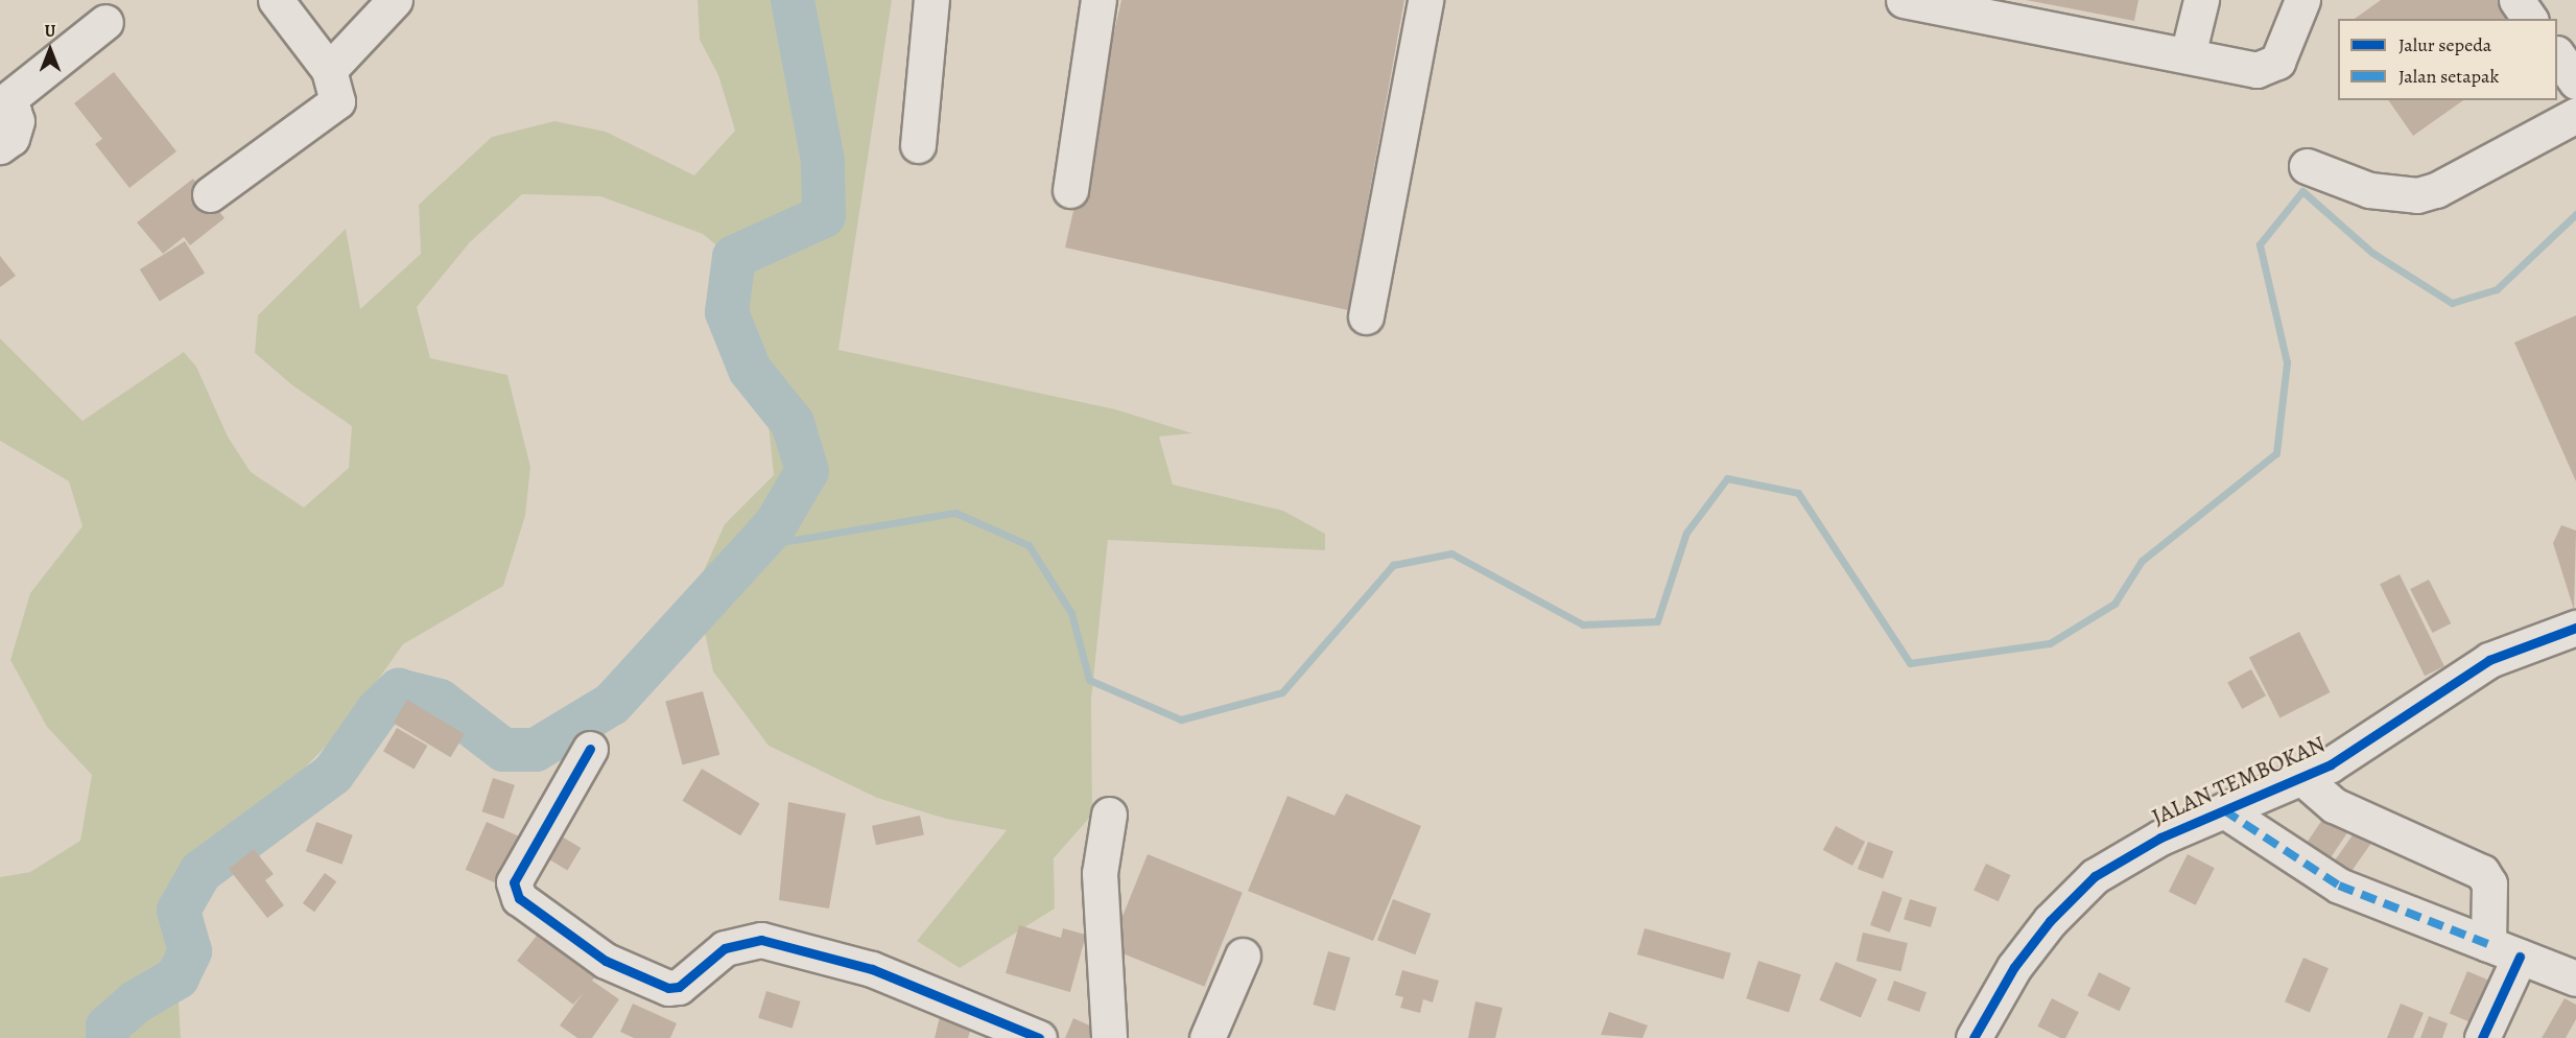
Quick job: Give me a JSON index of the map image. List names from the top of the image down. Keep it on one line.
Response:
{"streets":{"street":["JALAN TEMBOKAN"]},"legend":["Jalur sepeda","Jalan setapak"],"north":"top"}
